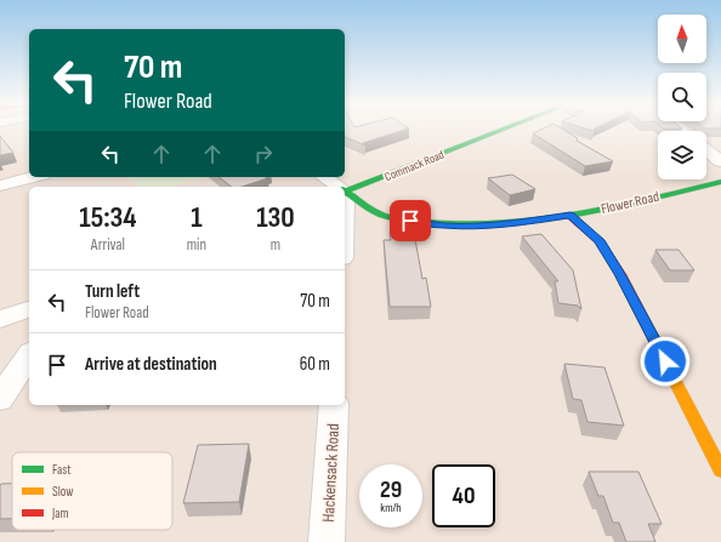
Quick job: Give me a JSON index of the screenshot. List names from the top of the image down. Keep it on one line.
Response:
{"streets":{"street":["Commack Road","Flower Road","Hackensack Road"]},"legend":["Fast","Slow","Jam"],"north":"top","page":{"turn":["70 m","Flower Road"],"eta":["15:34","Arrival","1","min","130","m"],"list":[{"name":"Turn left","note":"Flower Road","value":"70 m"},{"name":"Arrive at destination","value":"60 m"}],"speed":"29 km/h","limit":"40"}}
